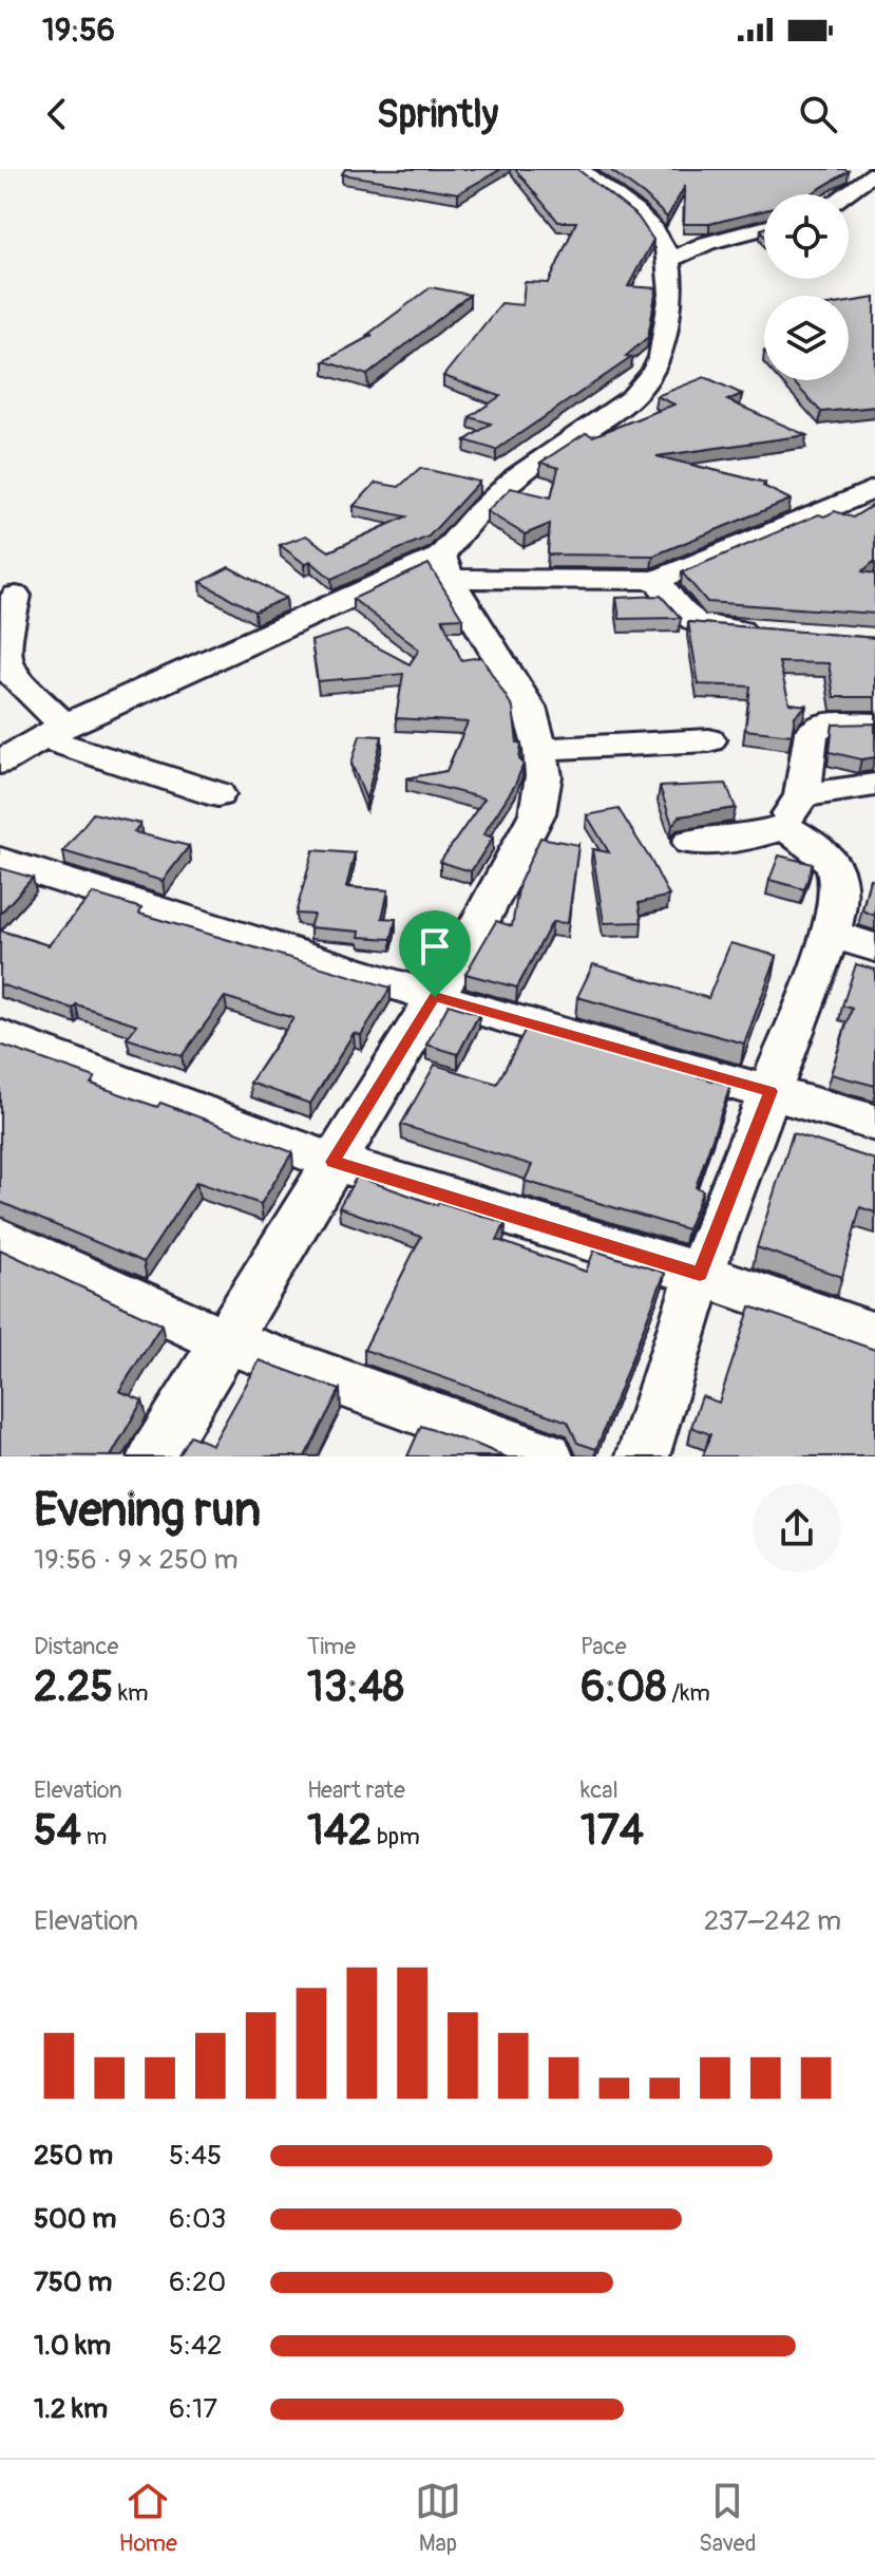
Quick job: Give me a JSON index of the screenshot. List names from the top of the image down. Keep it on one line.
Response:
{"page":{"status":"19:56","header":"Sprintly","heading":["Evening run","19:56 · 9 × 250 m"],"stats":[["Distance","2.25 km"],["Time","13:48"],["Pace","6:08 /km"],["Elevation","54 m"],["Heart rate","142 bpm"],["kcal","174"]],"chart":["Elevation","237–242 m"],"list":[{"name":"250 m","note":"5:45"},{"name":"500 m","note":"6:03"},{"name":"750 m","note":"6:20"},{"name":"1.0 km","note":"5:42"},{"name":"1.2 km","note":"6:17"}],"tabs":["Home","Map","Saved"]}}
